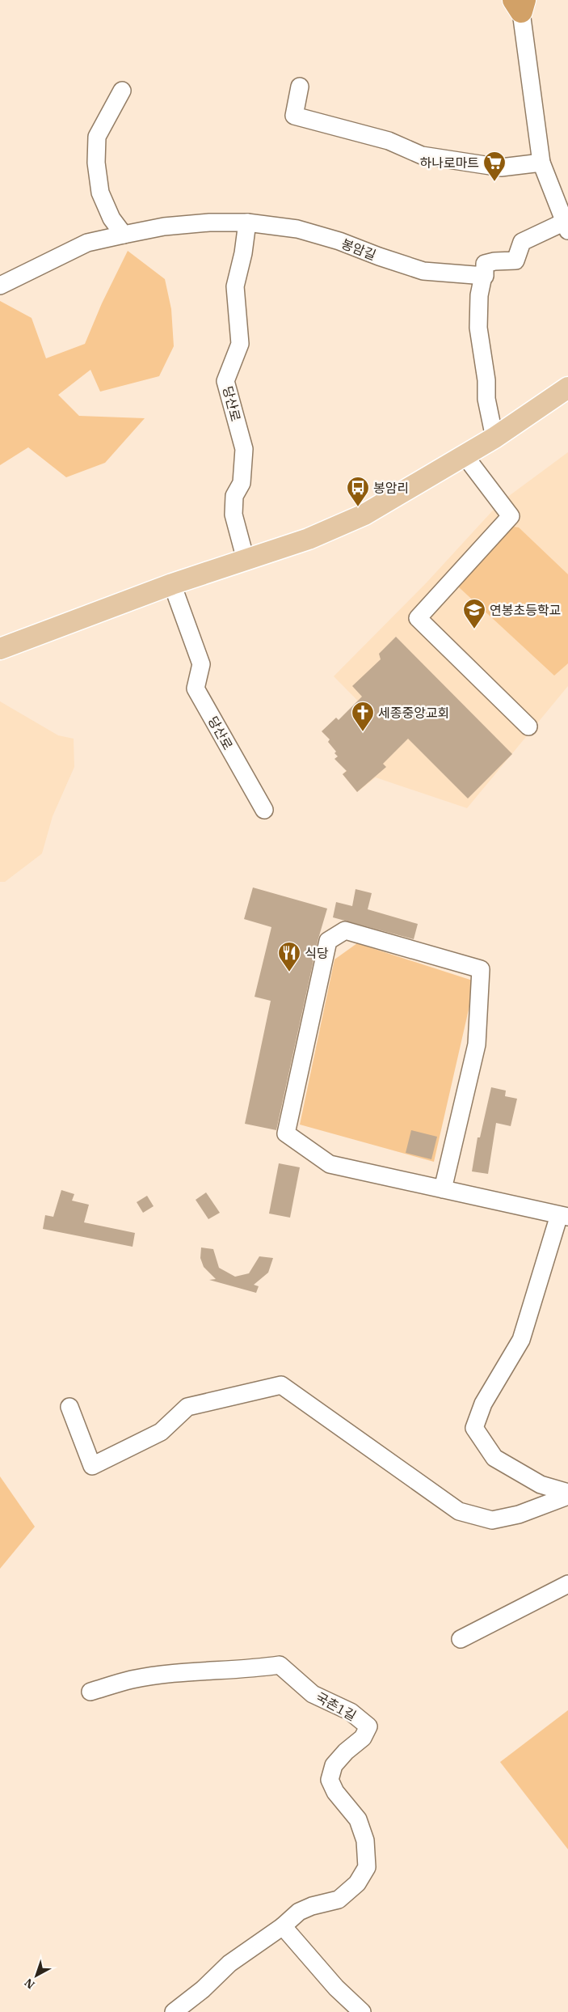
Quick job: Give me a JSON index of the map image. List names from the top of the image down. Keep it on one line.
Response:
{"streets":{"street":["봉암길","당산로","국촌1길"]},"crossings":[["봉암길","당산로"]],"places":{"supermarket":["하나로마트"],"bus stop":["봉암리"],"school or university":["연봉초등학교"],"church":["세종중앙교회"],"restaurant":["식당"]},"north":"bottom left"}
